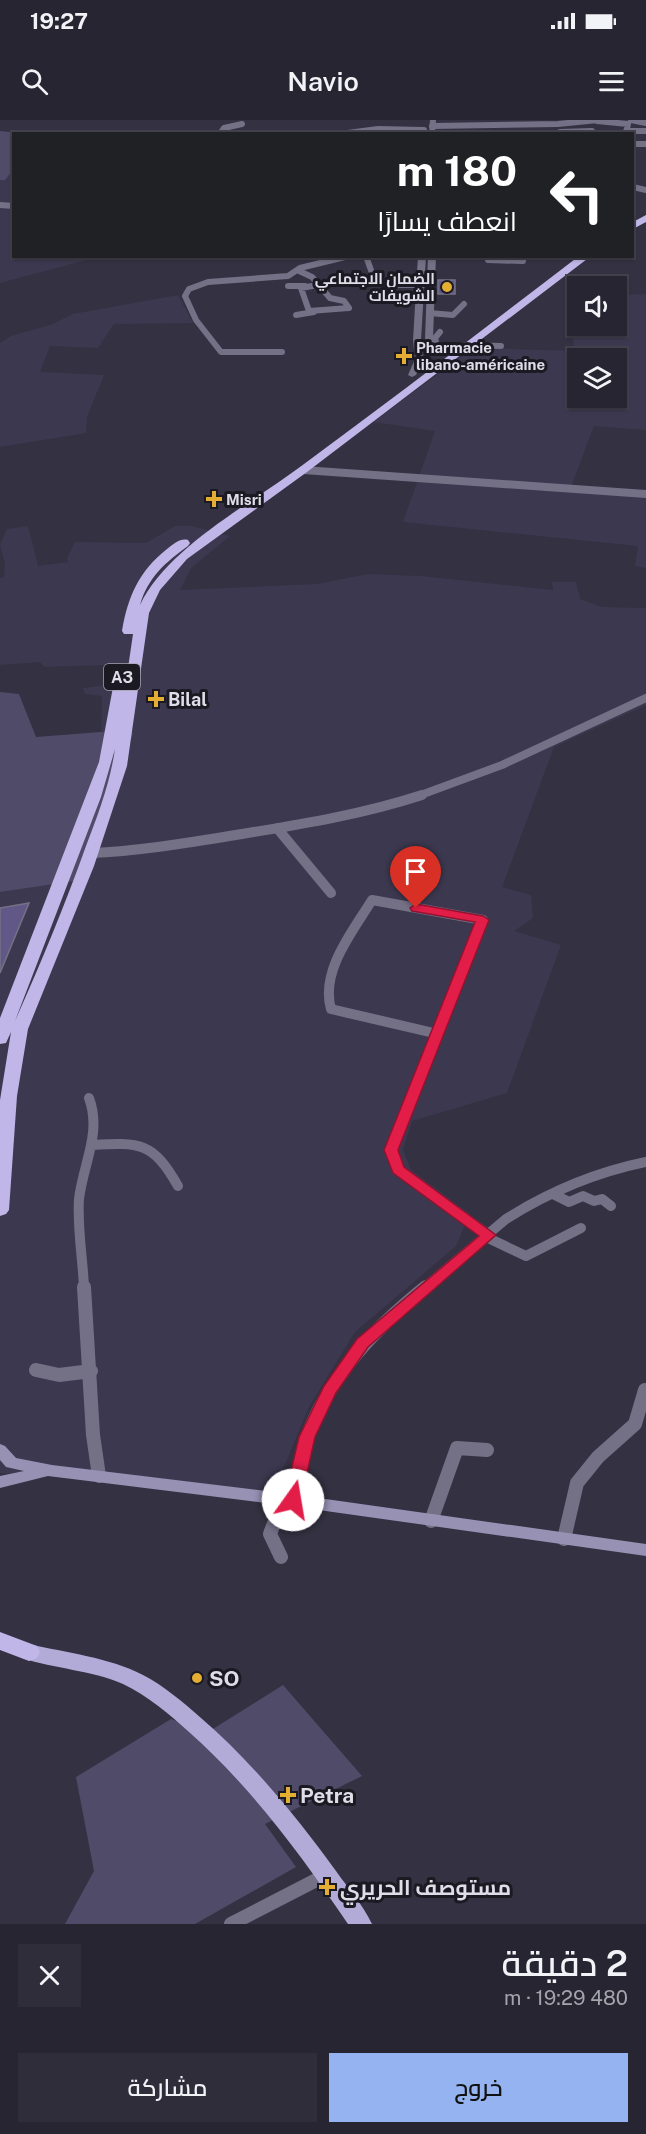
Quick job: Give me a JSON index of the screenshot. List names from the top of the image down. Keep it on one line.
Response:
{"streets":{"highway":["A3"]},"places":{"other":["الضمان الاجتماعي الشويفات","SO"],"health":["Pharmacie libano-américaine","Misri","Bilal","Petra","مستوصف الحريري"]},"page":{"status":"19:27","header":"Navio","turn":["180 m","انعطف يسارًا"],"heading":["2 دقيقة","480 m · 19:29"],"buttons":["خروج","مشاركة"]}}
